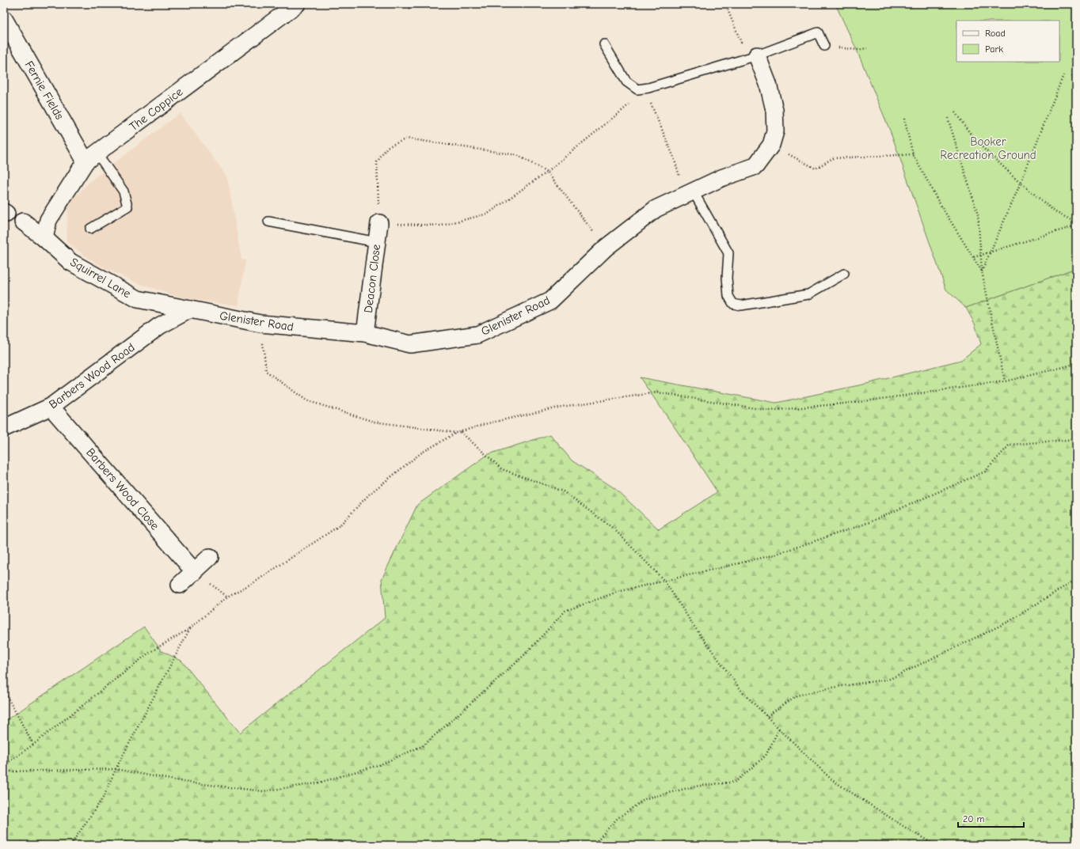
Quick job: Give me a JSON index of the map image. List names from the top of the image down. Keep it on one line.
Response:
{"streets":{"street":["Fernie Fields","The Coppice","Squirrel Lane","Deacon Close","Glenister Road","Barbers Wood Road","Barbers Wood Close"]},"crossings":[["Fernie Fields","The Coppice"],["The Coppice","Squirrel Lane"],["Squirrel Lane","Glenister Road"],["Squirrel Lane","Barbers Wood Road"],["Deacon Close","Glenister Road"],["Glenister Road","Barbers Wood Road"],["Barbers Wood Road","Barbers Wood Close"]],"parks":["Booker Recreation Ground"],"legend":["Road","Park"],"scale_bar":"20 m"}
